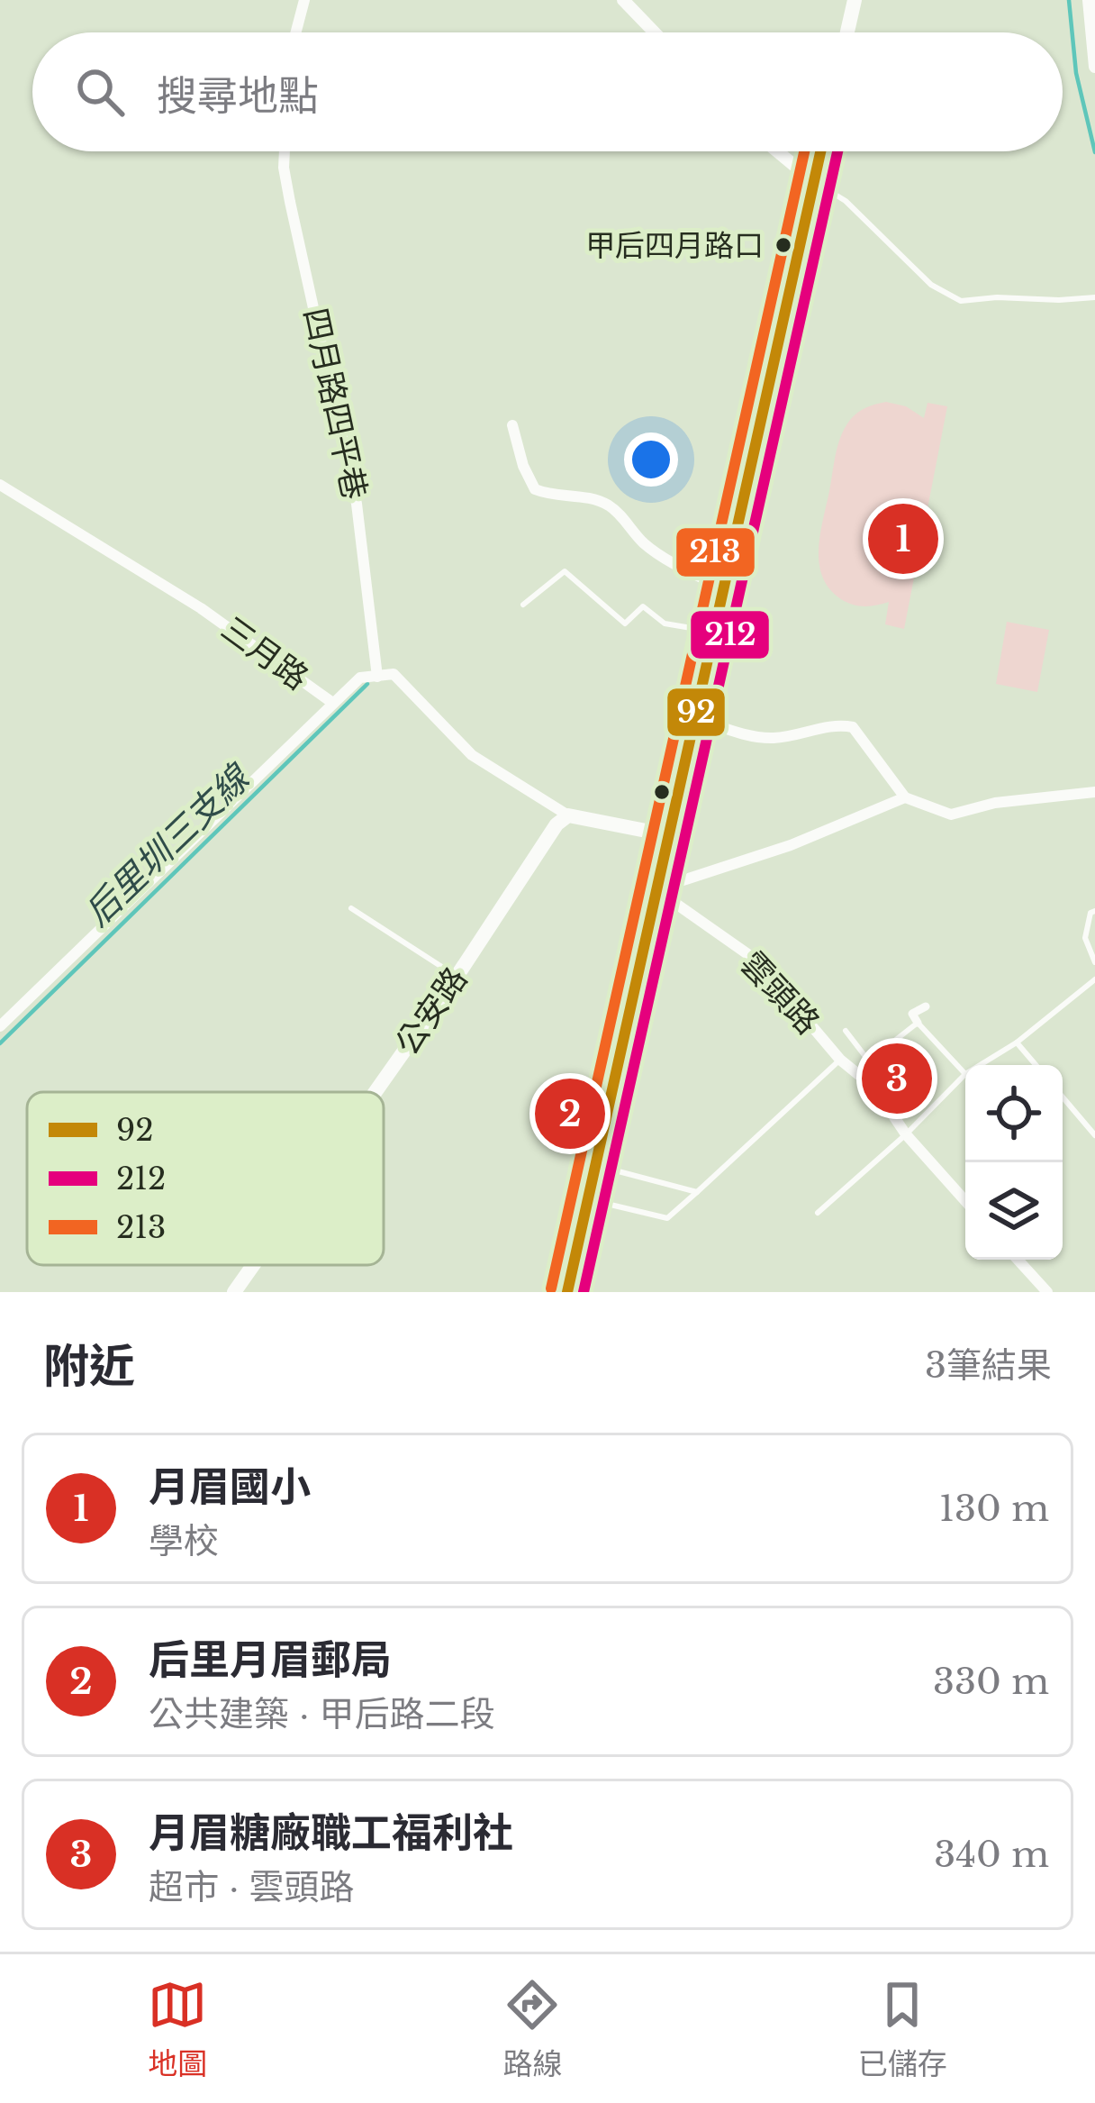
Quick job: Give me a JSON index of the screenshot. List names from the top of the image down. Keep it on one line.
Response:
{"streets":{"main road":["公安路"],"street":["四月路四平巷","三月路","雲頭路"]},"crossings":[["四月路四平巷","三月路"]],"water":["后里圳三支線"],"places":["甲后四月路口"],"lines":["transit line 92","transit line 212","transit line 213"],"legend":["92","212","213"],"page":{"search":"搜尋地點","pins":["1","3","2"],"heading":["附近","3筆結果"],"list":[{"mark":"1","name":"月眉國小","note":"學校","value":"130 m"},{"mark":"2","name":"后里月眉郵局","note":"公共建築 · 甲后路二段","value":"330 m"},{"mark":"3","name":"月眉糖廠職工福利社","note":"超市 · 雲頭路","value":"340 m"}],"nav":["地圖","路線","已儲存"]}}
